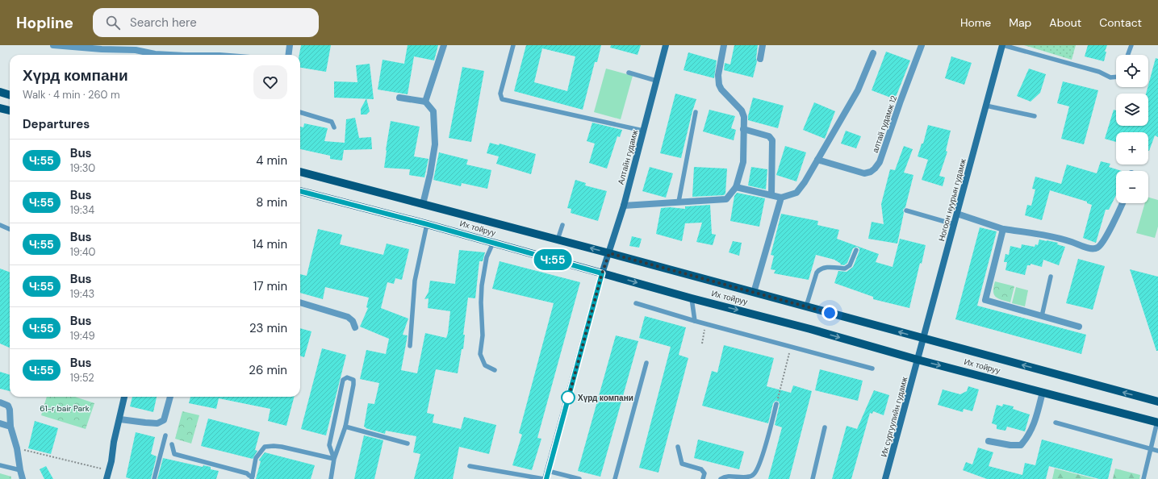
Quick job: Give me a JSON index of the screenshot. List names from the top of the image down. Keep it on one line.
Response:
{"streets":{"main road":["Алтайн гудамж","Ногоон нуурын гудамж","Их тойруу","Их сургуулийн гудамж"],"street":["алтай гудамж 12"]},"crossings":[["Алтайн гудамж","Их тойруу"],["Ногоон нуурын гудамж","Их тойруу"],["Ногоон нуурын гудамж","Их сургуулийн гудамж"],["Их тойруу","Их сургуулийн гудамж"]],"parks":["61-r bair Park"],"places":["Хүрд компани"],"lines":["bus line Ч:55"],"page":{"header":"Hopline","search":"Search here","nav":["Home","Map","About","Contact"],"on_map":"Ч:55","map_buttons":["+","−"],"heading":[["Хүрд компани","Walk · 4 min · 260 m"],"Departures"],"list":[{"mark":"Ч:55","name":"Bus","note":"19:30","value":"4 min"},{"mark":"Ч:55","name":"Bus","note":"19:34","value":"8 min"},{"mark":"Ч:55","name":"Bus","note":"19:40","value":"14 min"},{"mark":"Ч:55","name":"Bus","note":"19:43","value":"17 min"},{"mark":"Ч:55","name":"Bus","note":"19:49","value":"23 min"},{"mark":"Ч:55","name":"Bus","note":"19:52","value":"26 min"}]}}
